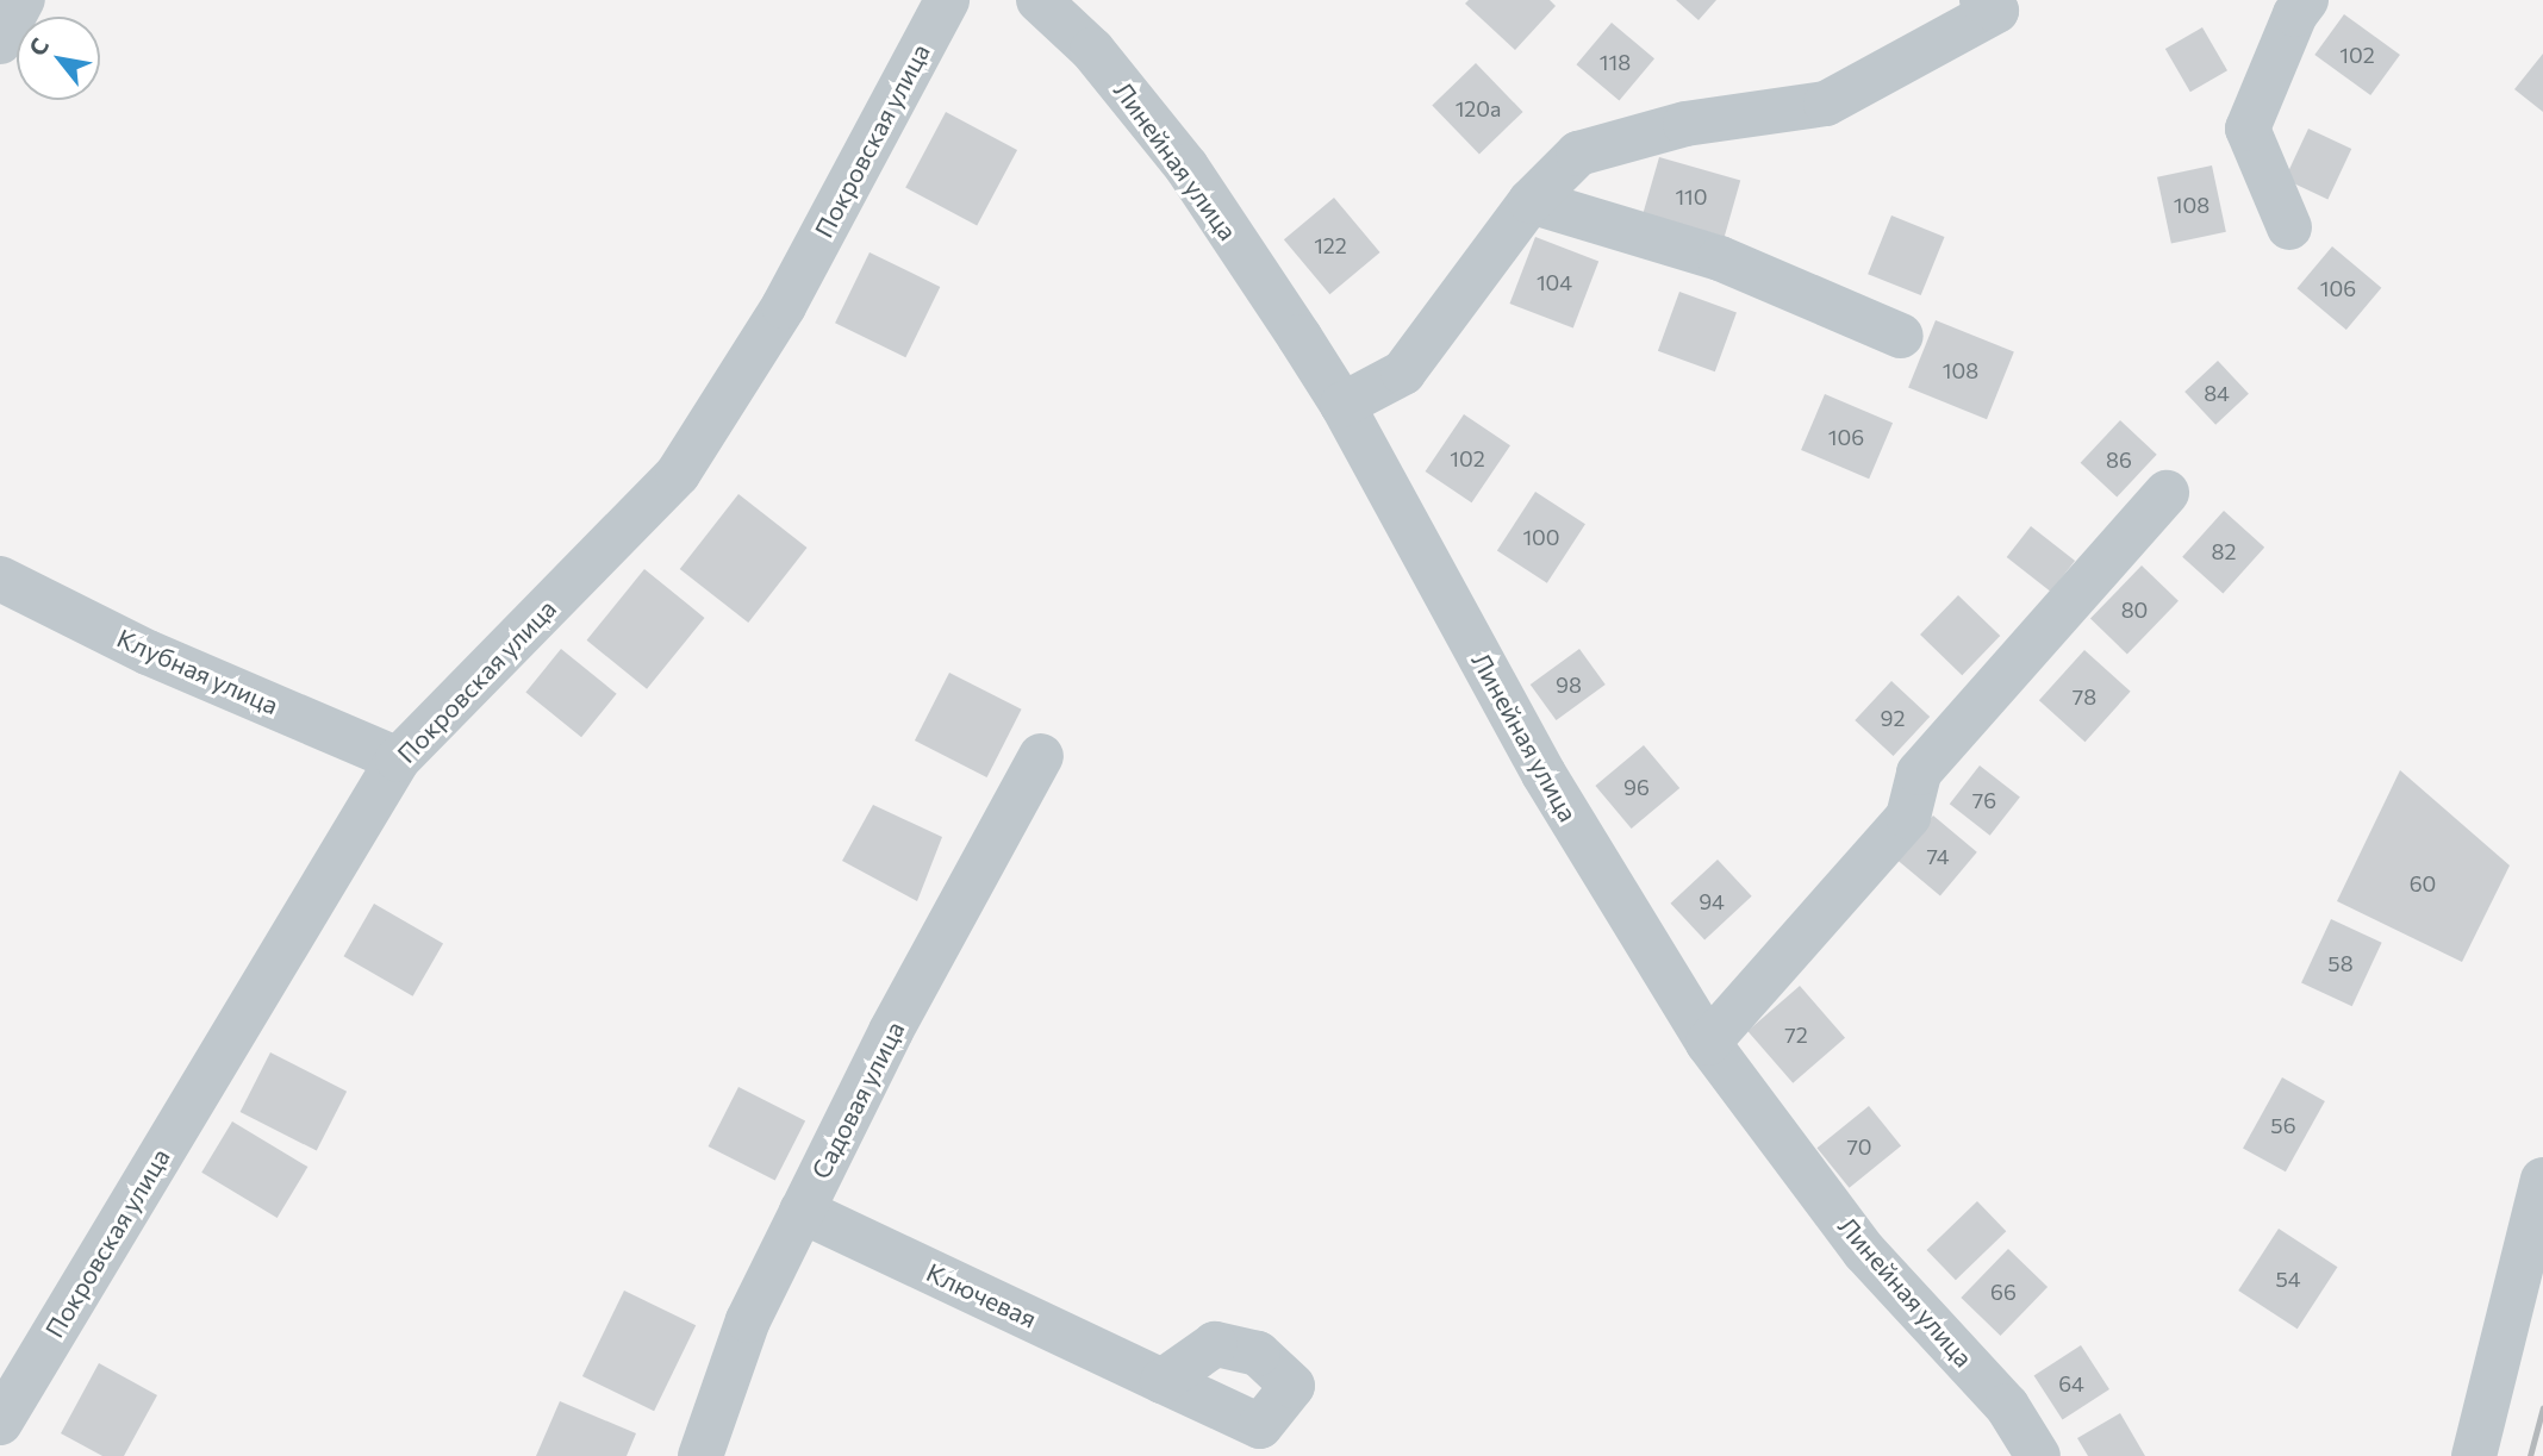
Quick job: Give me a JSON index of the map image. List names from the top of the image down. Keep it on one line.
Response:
{"streets":{"street":["Покровская улица","Линейная улица","Клубная улица","Садовая улица","Ключевая"]},"crossings":[["Покровская улица","Клубная улица"],["Садовая улица","Ключевая"]],"house_numbers":["102","118","120а","110","108","122","104","106","108","84","106","102","86","100","82","80","98","78","92","96","76","74","60","94","58","72","56","70","54","66","64"],"north":"top left"}
